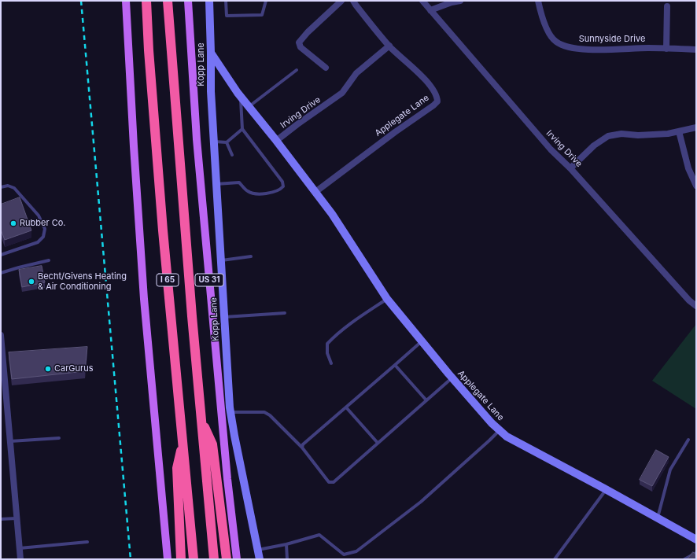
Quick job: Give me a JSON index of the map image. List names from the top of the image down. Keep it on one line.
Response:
{"streets":{"highway":["I 65"],"main road":["US 31"],"street":["Sunnyside Drive","Kopp Lane","Irving Drive","Applegate Lane"]},"crossings":[["Kopp Lane","Applegate Lane"],["Irving Drive","Applegate Lane"]],"places":["Rubber Co.","Becht/Givens Heating & Air Conditioning","CarGurus"]}
